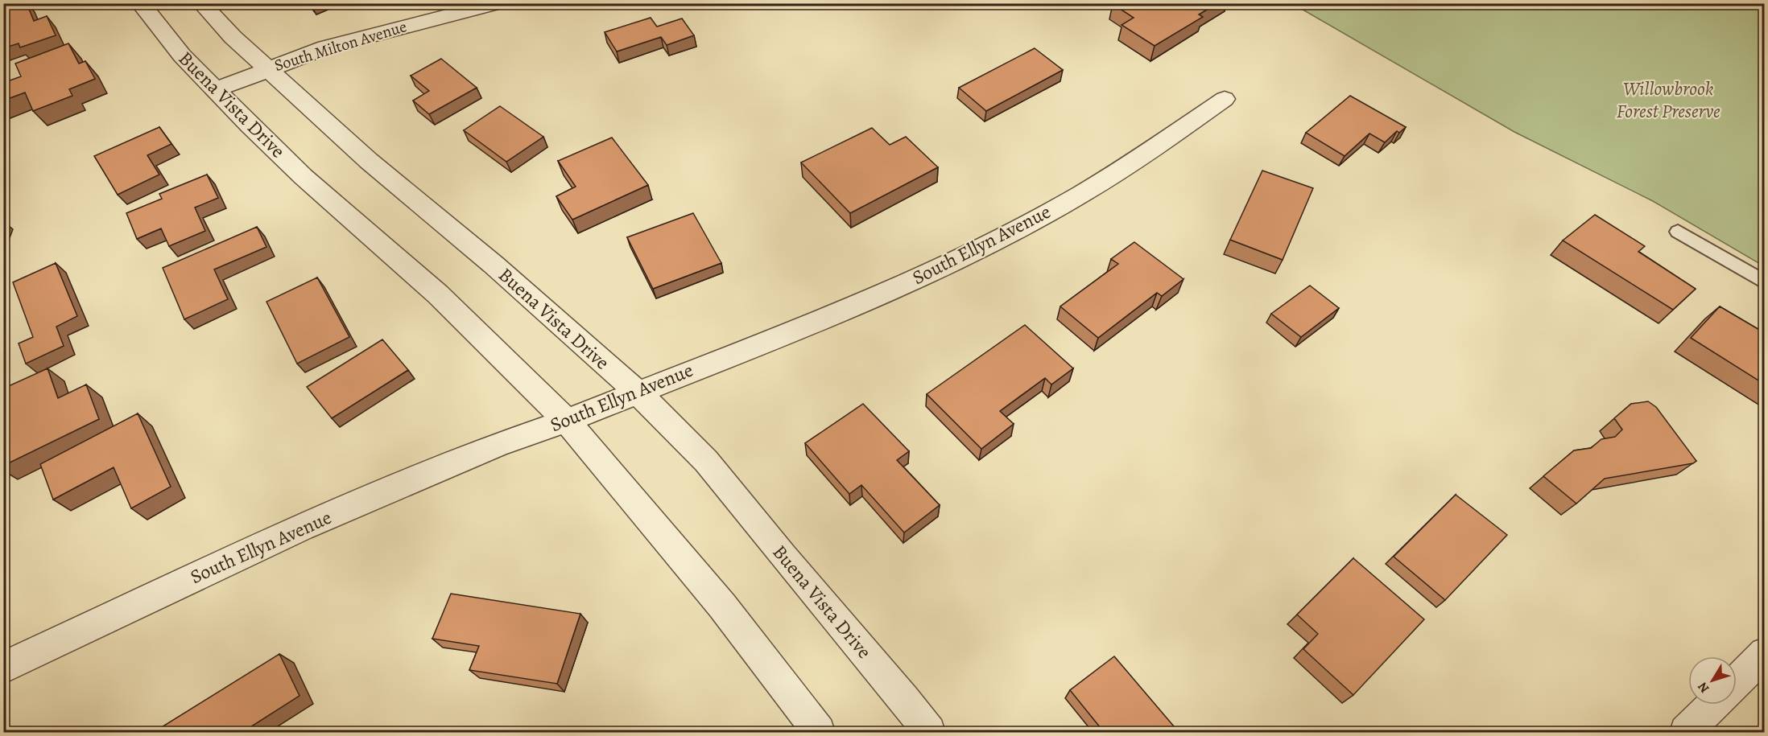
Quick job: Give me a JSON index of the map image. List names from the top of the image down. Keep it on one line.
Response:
{"streets":{"street":["South Milton Avenue","Buena Vista Drive","South Ellyn Avenue"]},"crossings":[["South Milton Avenue","Buena Vista Drive"],["Buena Vista Drive","South Ellyn Avenue"]],"parks":["Willowbrook Forest Preserve"],"north":"bottom left"}
